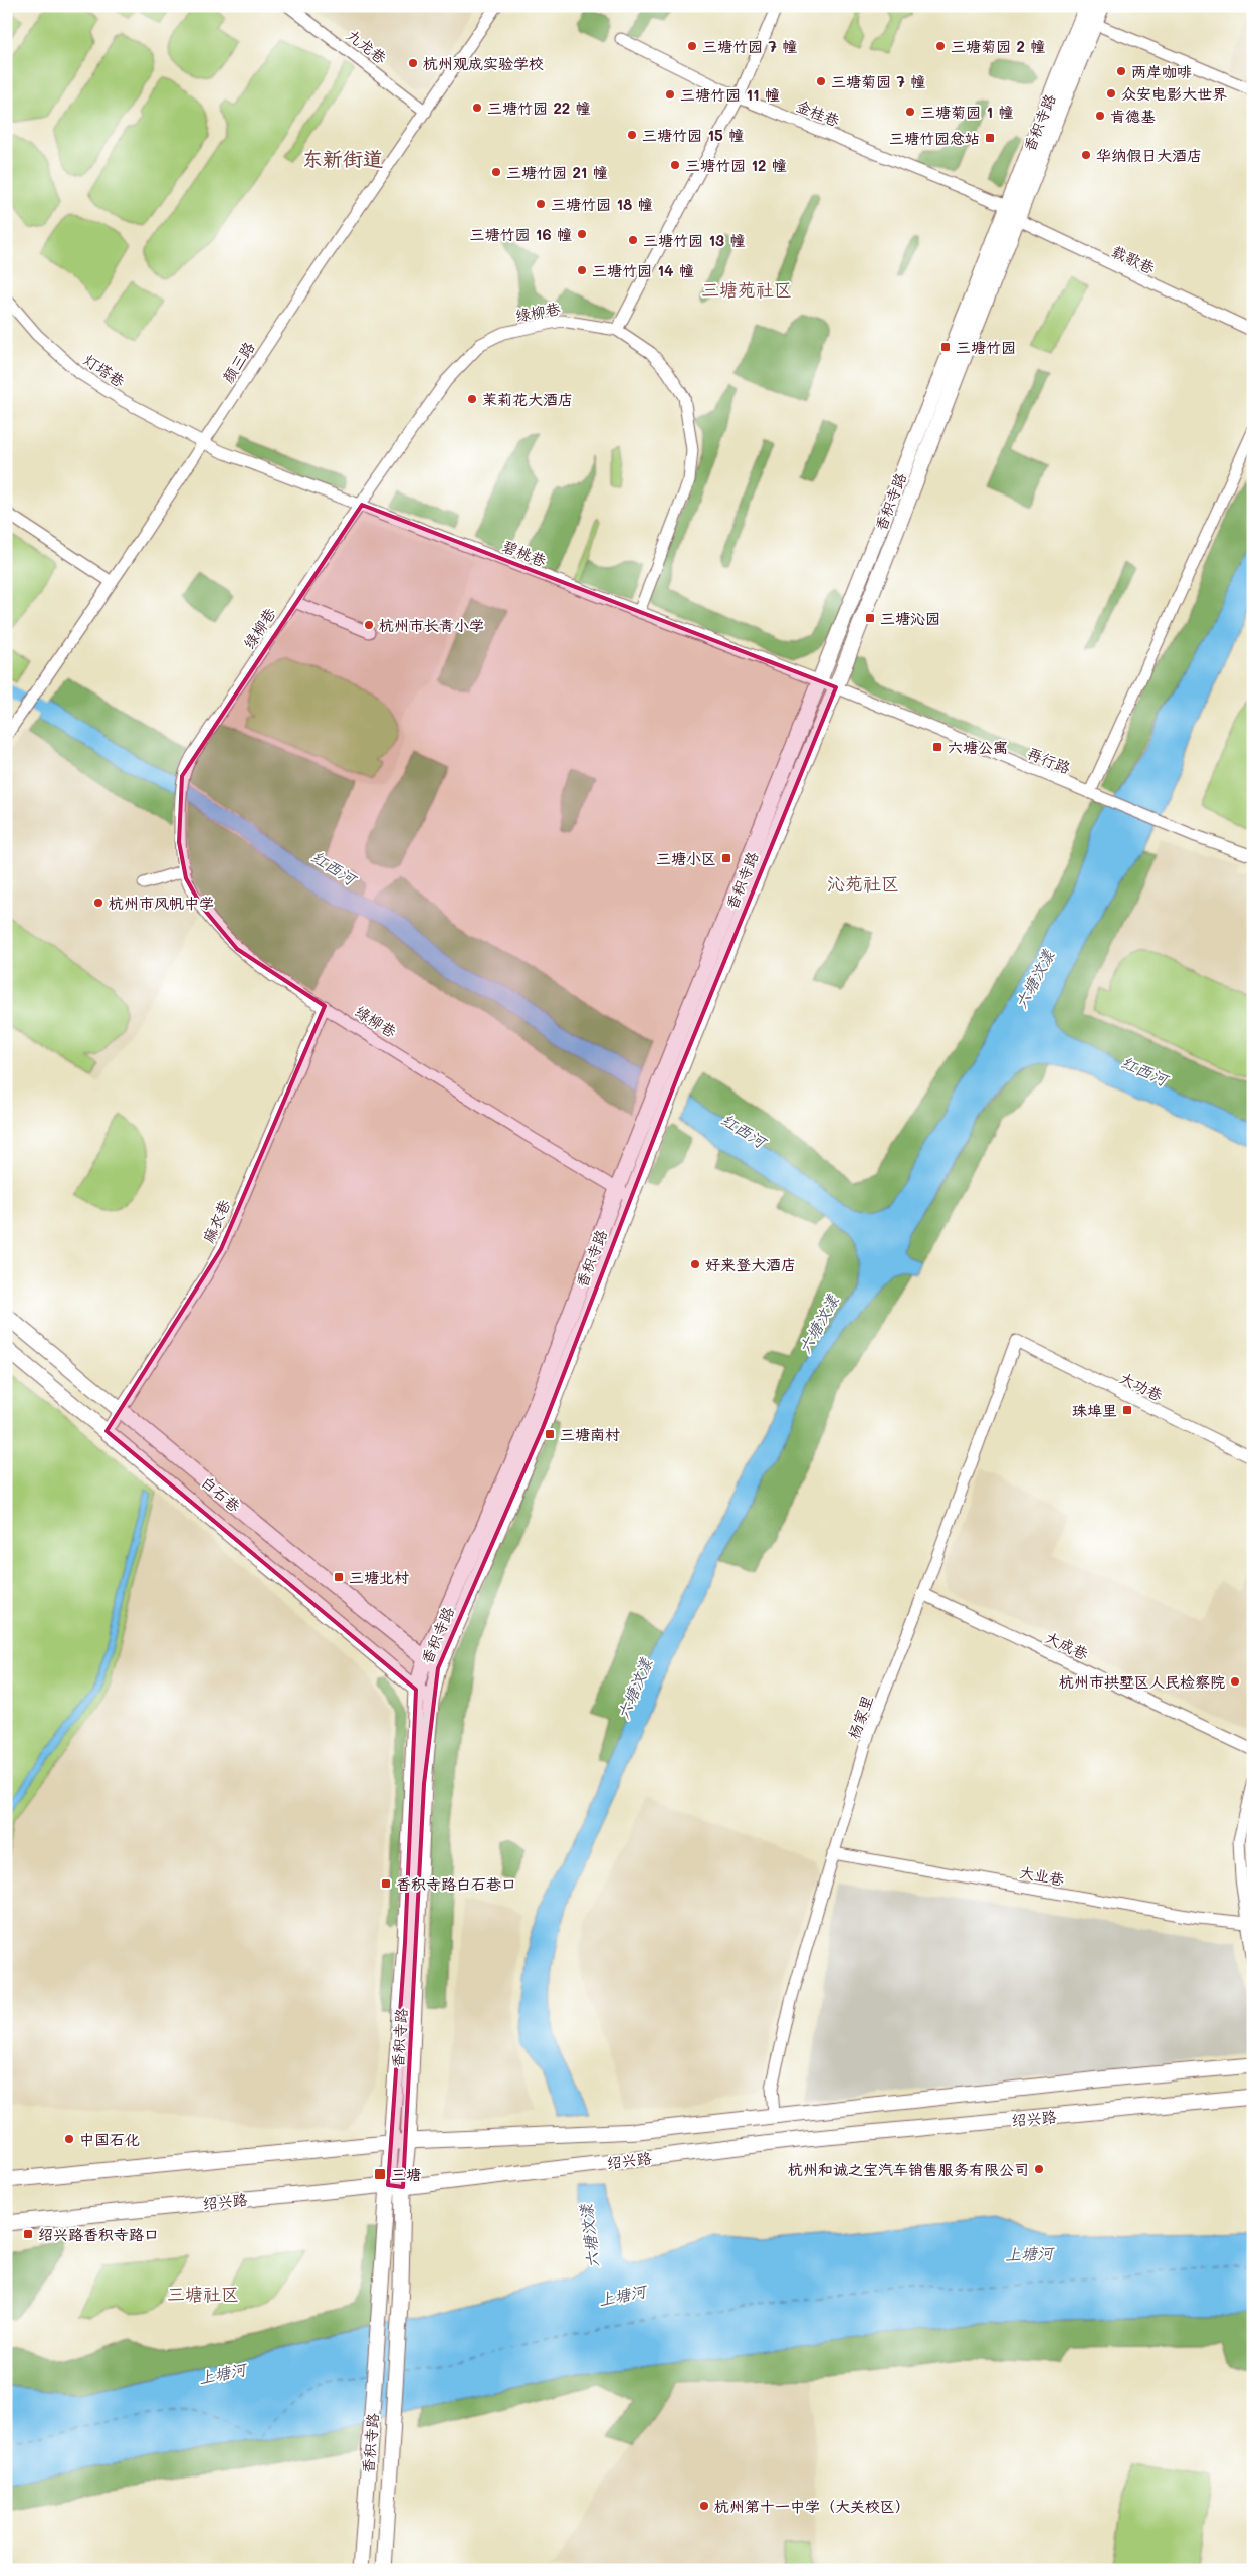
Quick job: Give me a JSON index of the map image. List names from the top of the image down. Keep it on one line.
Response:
{"streets":{"main road":["香积寺路","白石巷","绍兴路"],"street":["九龙巷","金桂巷","载歌巷","绿柳巷","颜三路","灯塔巷","碧桃巷","再行路","麻衣巷","大功巷","大成巷","杨家里","大业巷"]},"crossings":[["九龙巷","颜三路"],["金桂巷","香积寺路"],["金桂巷","载歌巷"],["香积寺路","载歌巷"],["香积寺路","绿柳巷"],["香积寺路","碧桃巷"],["香积寺路","再行路"],["香积寺路","白石巷"],["香积寺路","绍兴路"],["绿柳巷","碧桃巷"],["绿柳巷","麻衣巷"],["颜三路","灯塔巷"],["颜三路","碧桃巷"],["灯塔巷","碧桃巷"],["碧桃巷","再行路"],["麻衣巷","白石巷"],["大功巷","杨家里"],["大成巷","杨家里"],["杨家里","大业巷"],["杨家里","绍兴路"]],"districts":["东新街道","三塘苑社区","沁苑社区","三塘社区"],"water":["红西河","六塘汶漾","上塘河"],"places":{"other":["三塘竹园 7 幢","三塘菊园 2 幢","杭州观成实验学校","两岸咖啡","三塘菊园 7 幢","众安电影大世界","三塘竹园 11 幢","三塘竹园 22 幢","三塘菊园 1 幢","肯德基","三塘竹园 15 幢","华纳假日大酒店","三塘竹园 12 幢","三塘竹园 21 幢","三塘竹园 18 幢","三塘竹园 16 幢","三塘竹园 13 幢","三塘竹园 14 幢","茉莉花大酒店","杭州市长青小学","杭州市风帆中学","好来登大酒店","杭州市拱墅区人民检察院","中国石化","杭州和诚之宝汽车销售服务有限公司","杭州第十一中学（大关校区）"],"transit":["三塘竹园总站","三塘竹园","三塘沁园","六塘公寓","三塘小区","珠埠里","三塘南村","三塘北村","香积寺路白石巷口","三塘","绍兴路香积寺路口"]}}
